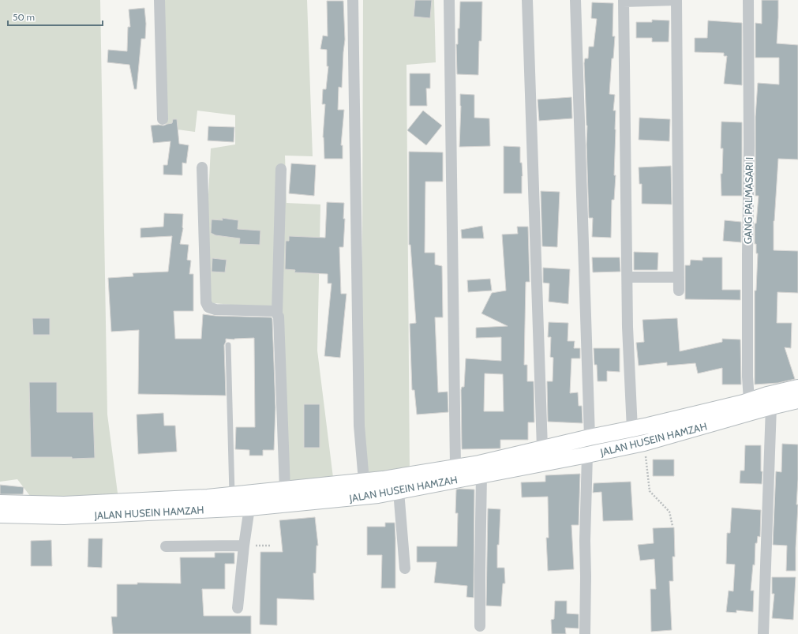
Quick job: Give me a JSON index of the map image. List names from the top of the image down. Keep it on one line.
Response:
{"streets":{"street":["GANG PALMASARI I","JALAN HUSEIN HAMZAH"]},"crossings":[["GANG PALMASARI I","JALAN HUSEIN HAMZAH"]],"scale_bar":"50 m"}
